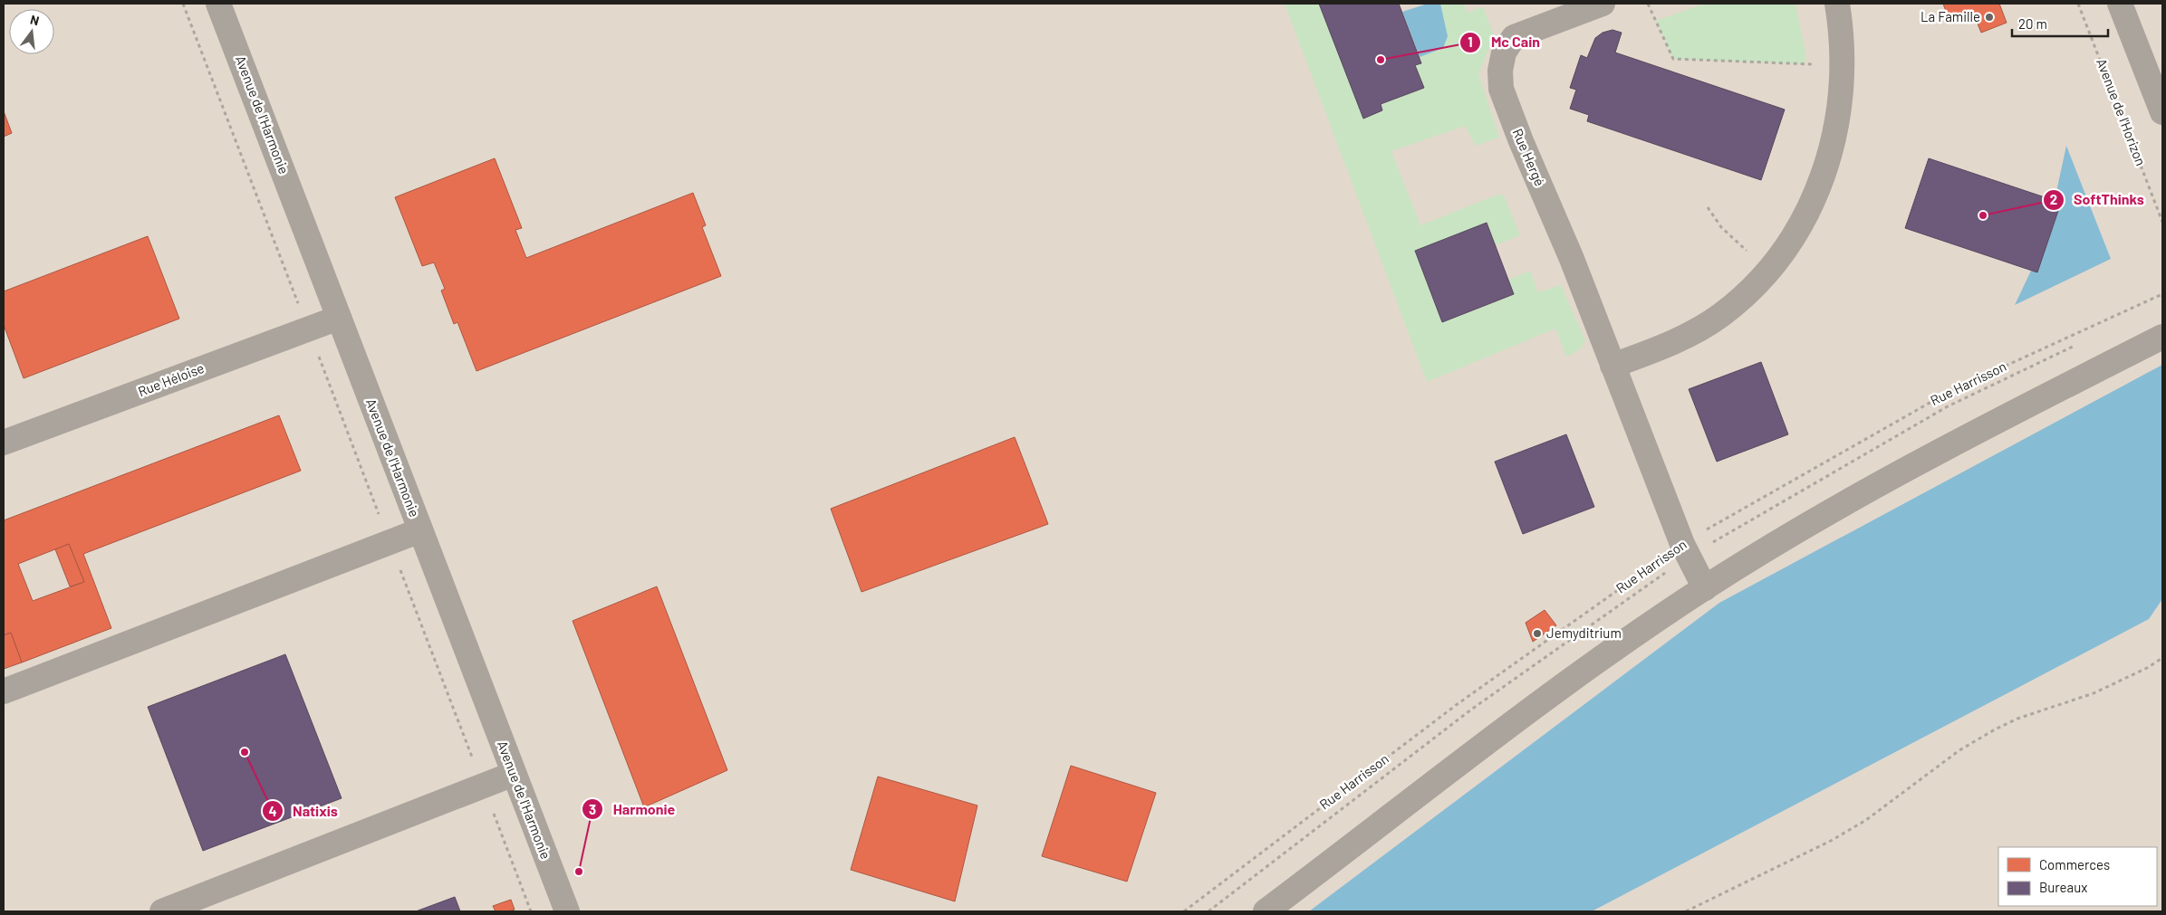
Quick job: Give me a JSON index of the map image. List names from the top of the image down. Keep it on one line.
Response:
{"streets":{"street":["Avenue de l'Harmonie","Rue Hergé","Rue Héloise"],"path":["Avenue de l'Horizon","Rue Harrisson"]},"crossings":[["Avenue de l'Harmonie","Rue Héloise"],["Rue Hergé","Rue Harrisson"]],"places":["La Famille","Mc Cain","SoftThinks","Jemyditrium","Natixis","Harmonie"],"legend":["Commerces","Bureaux"],"scale_bar":"20 m","north":"top"}
